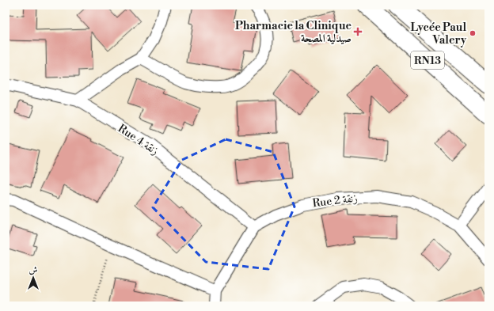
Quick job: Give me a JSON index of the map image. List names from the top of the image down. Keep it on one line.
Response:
{"streets":{"main road":["RN13"],"street":["Rue 4 زنقة","Rue 2 زنقة"]},"crossings":[["Rue 4 زنقة","Rue 2 زنقة"]],"places":{"health":["Pharmacie la Clinique صيدلية المصحة"],"other":["Lycée Paul Valery"]},"north":"top"}
